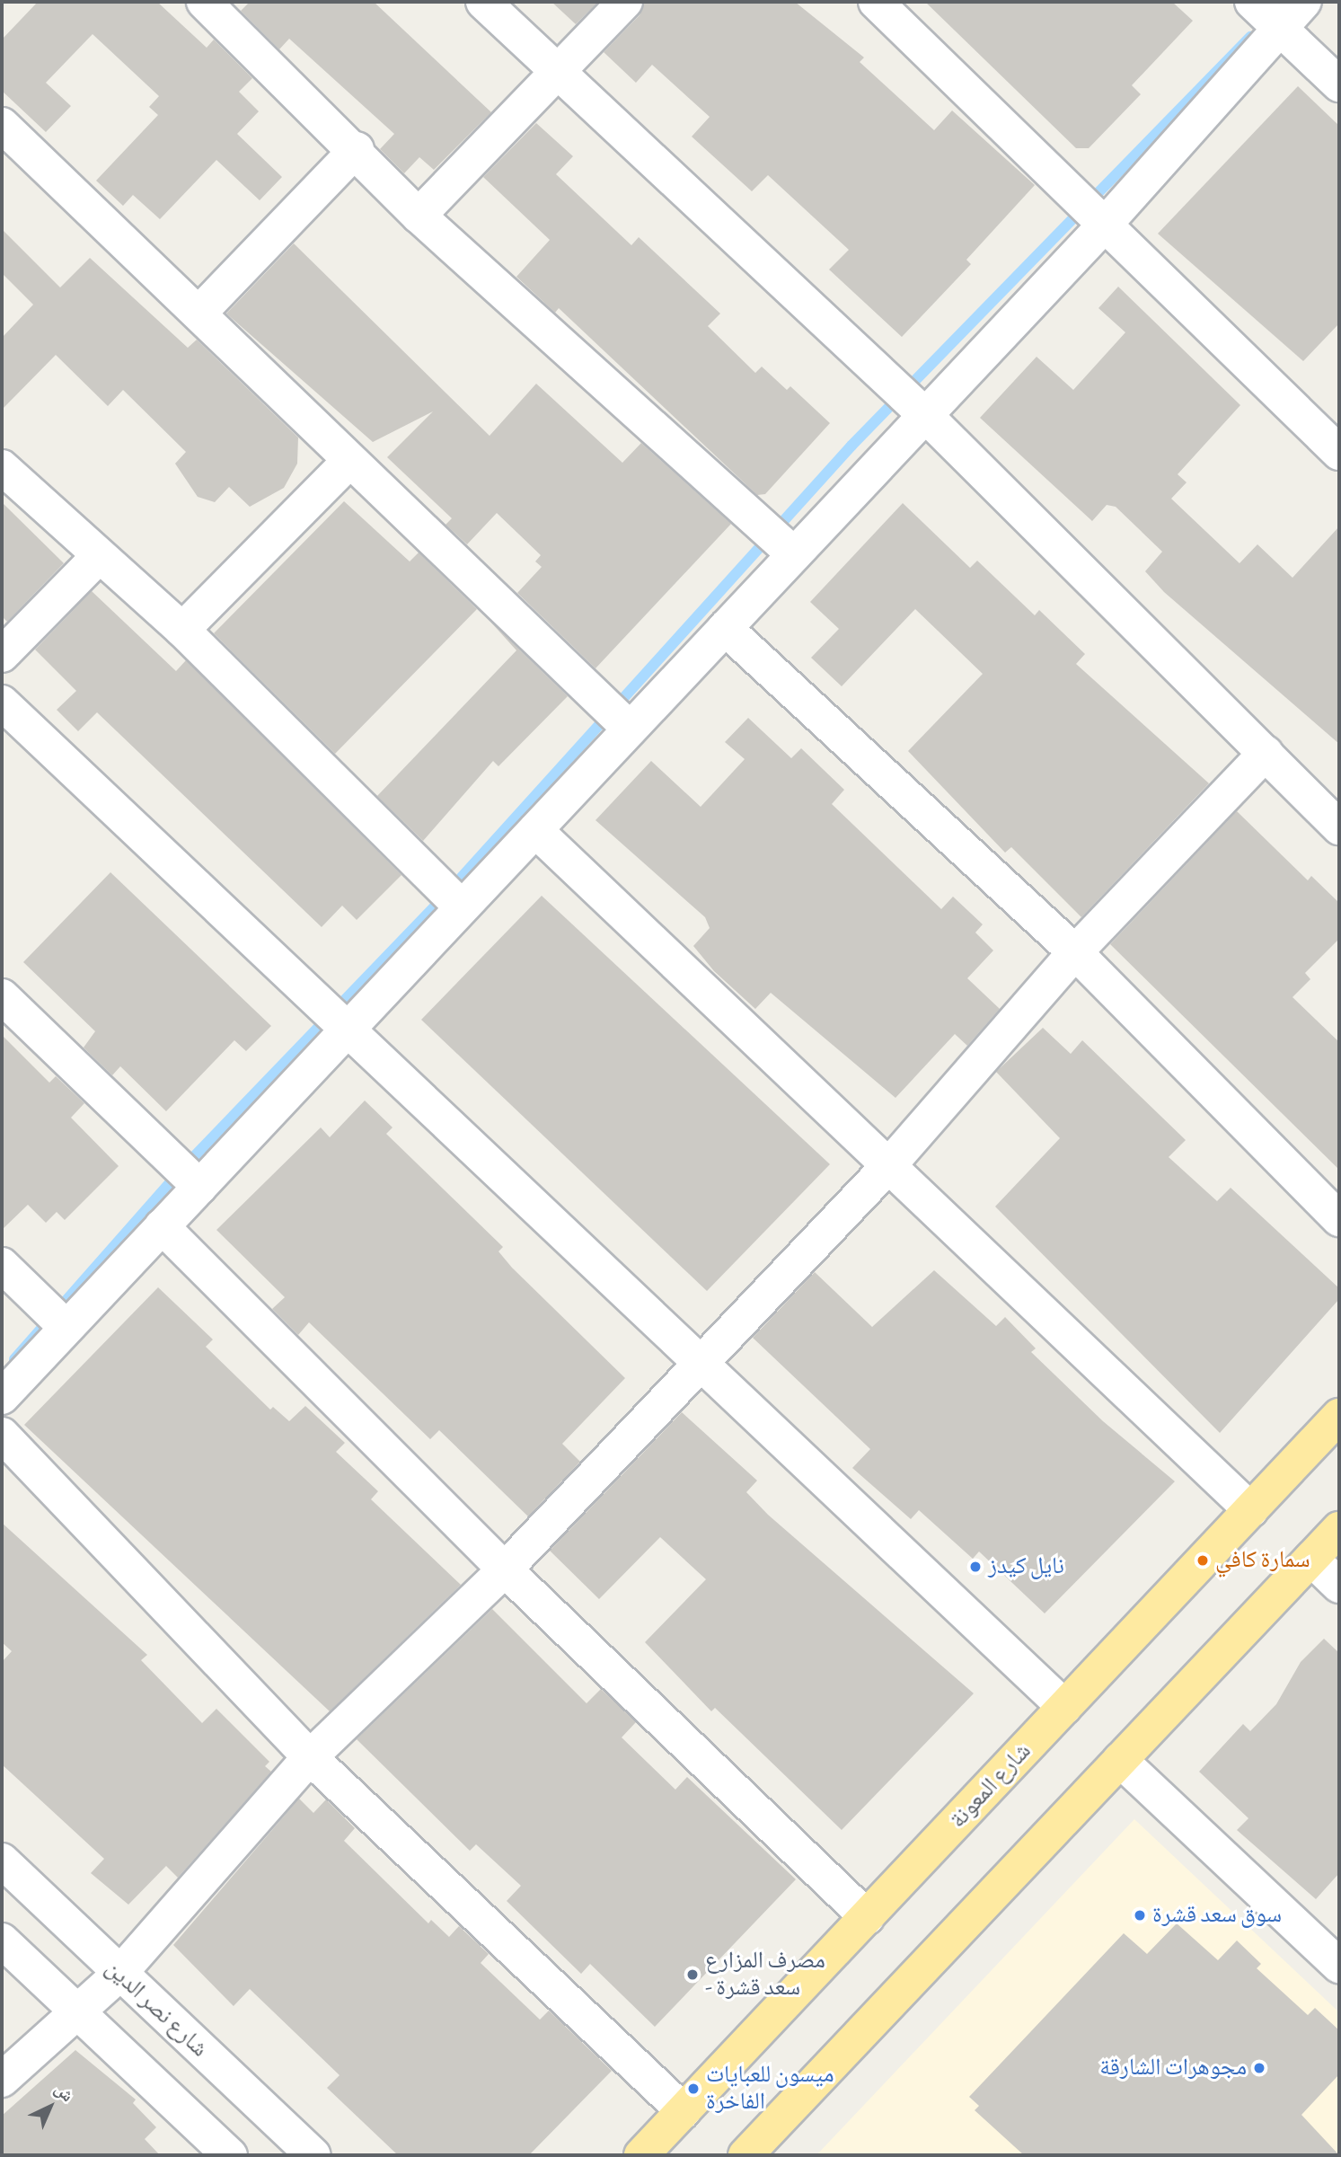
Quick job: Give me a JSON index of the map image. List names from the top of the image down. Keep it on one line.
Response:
{"streets":{"highway":["شارع المعونة"],"street":["شارع نصر الدين"]},"places":["سمارة كافي","نايل كيدز","سوق سعد قشرة","مصرف المزارع - سعد قشرة","مجوهرات الشارقة","ميسون للعبايات الفاخرة"],"north":"top right"}
